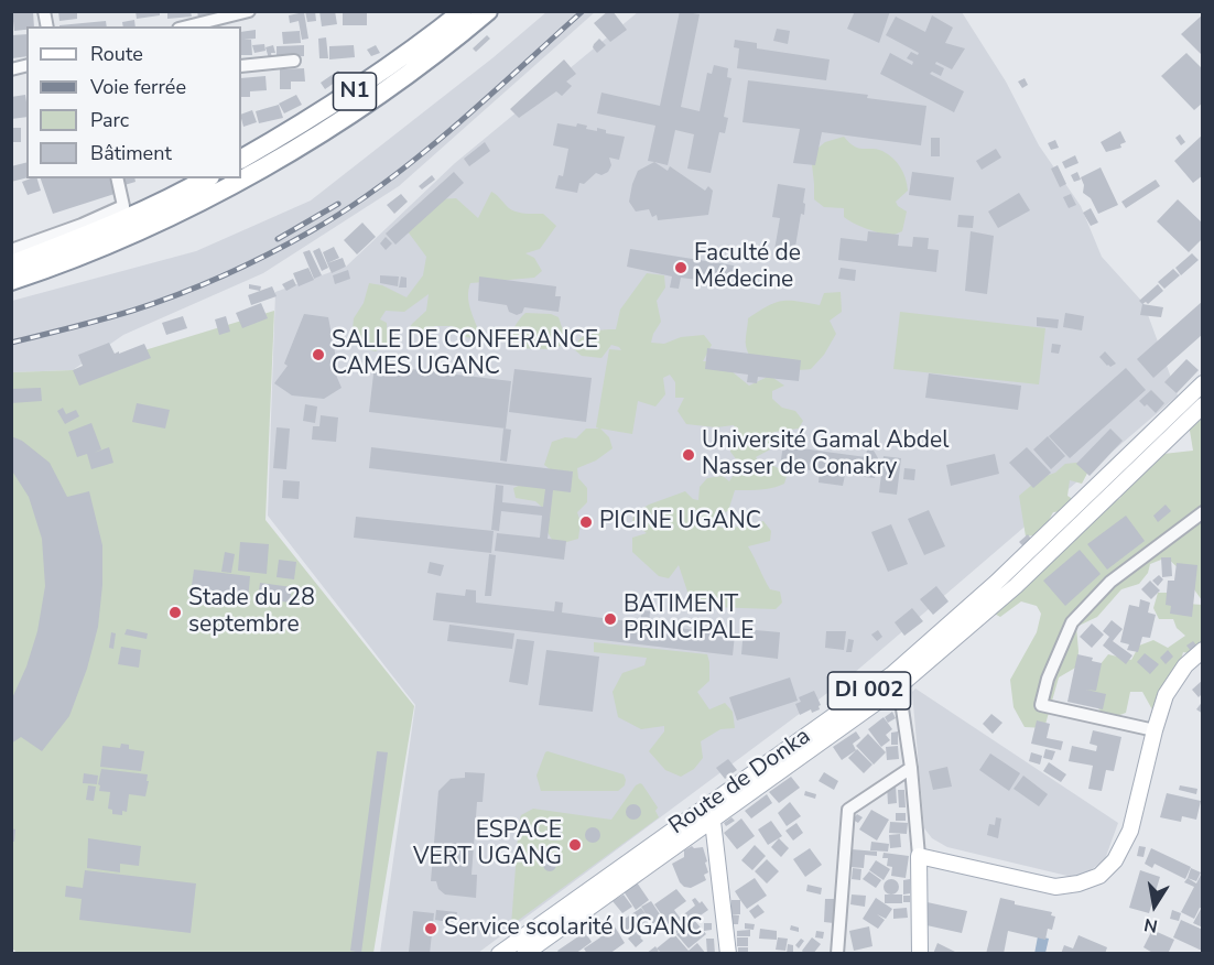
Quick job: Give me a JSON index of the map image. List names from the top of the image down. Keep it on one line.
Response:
{"streets":{"highway":["N1"],"main road":["DI 002","Route de Donka"]},"places":["Faculté de Médecine","SALLE DE CONFERANCE CAMES UGANC","Université Gamal Abdel Nasser de Conakry","PICINE UGANC","Stade du 28 septembre","BATIMENT PRINCIPALE","ESPACE VERT UGANG","Service scolarité UGANC"],"legend":["Route","Voie ferrée","Parc","Bâtiment"],"north":"bottom"}
